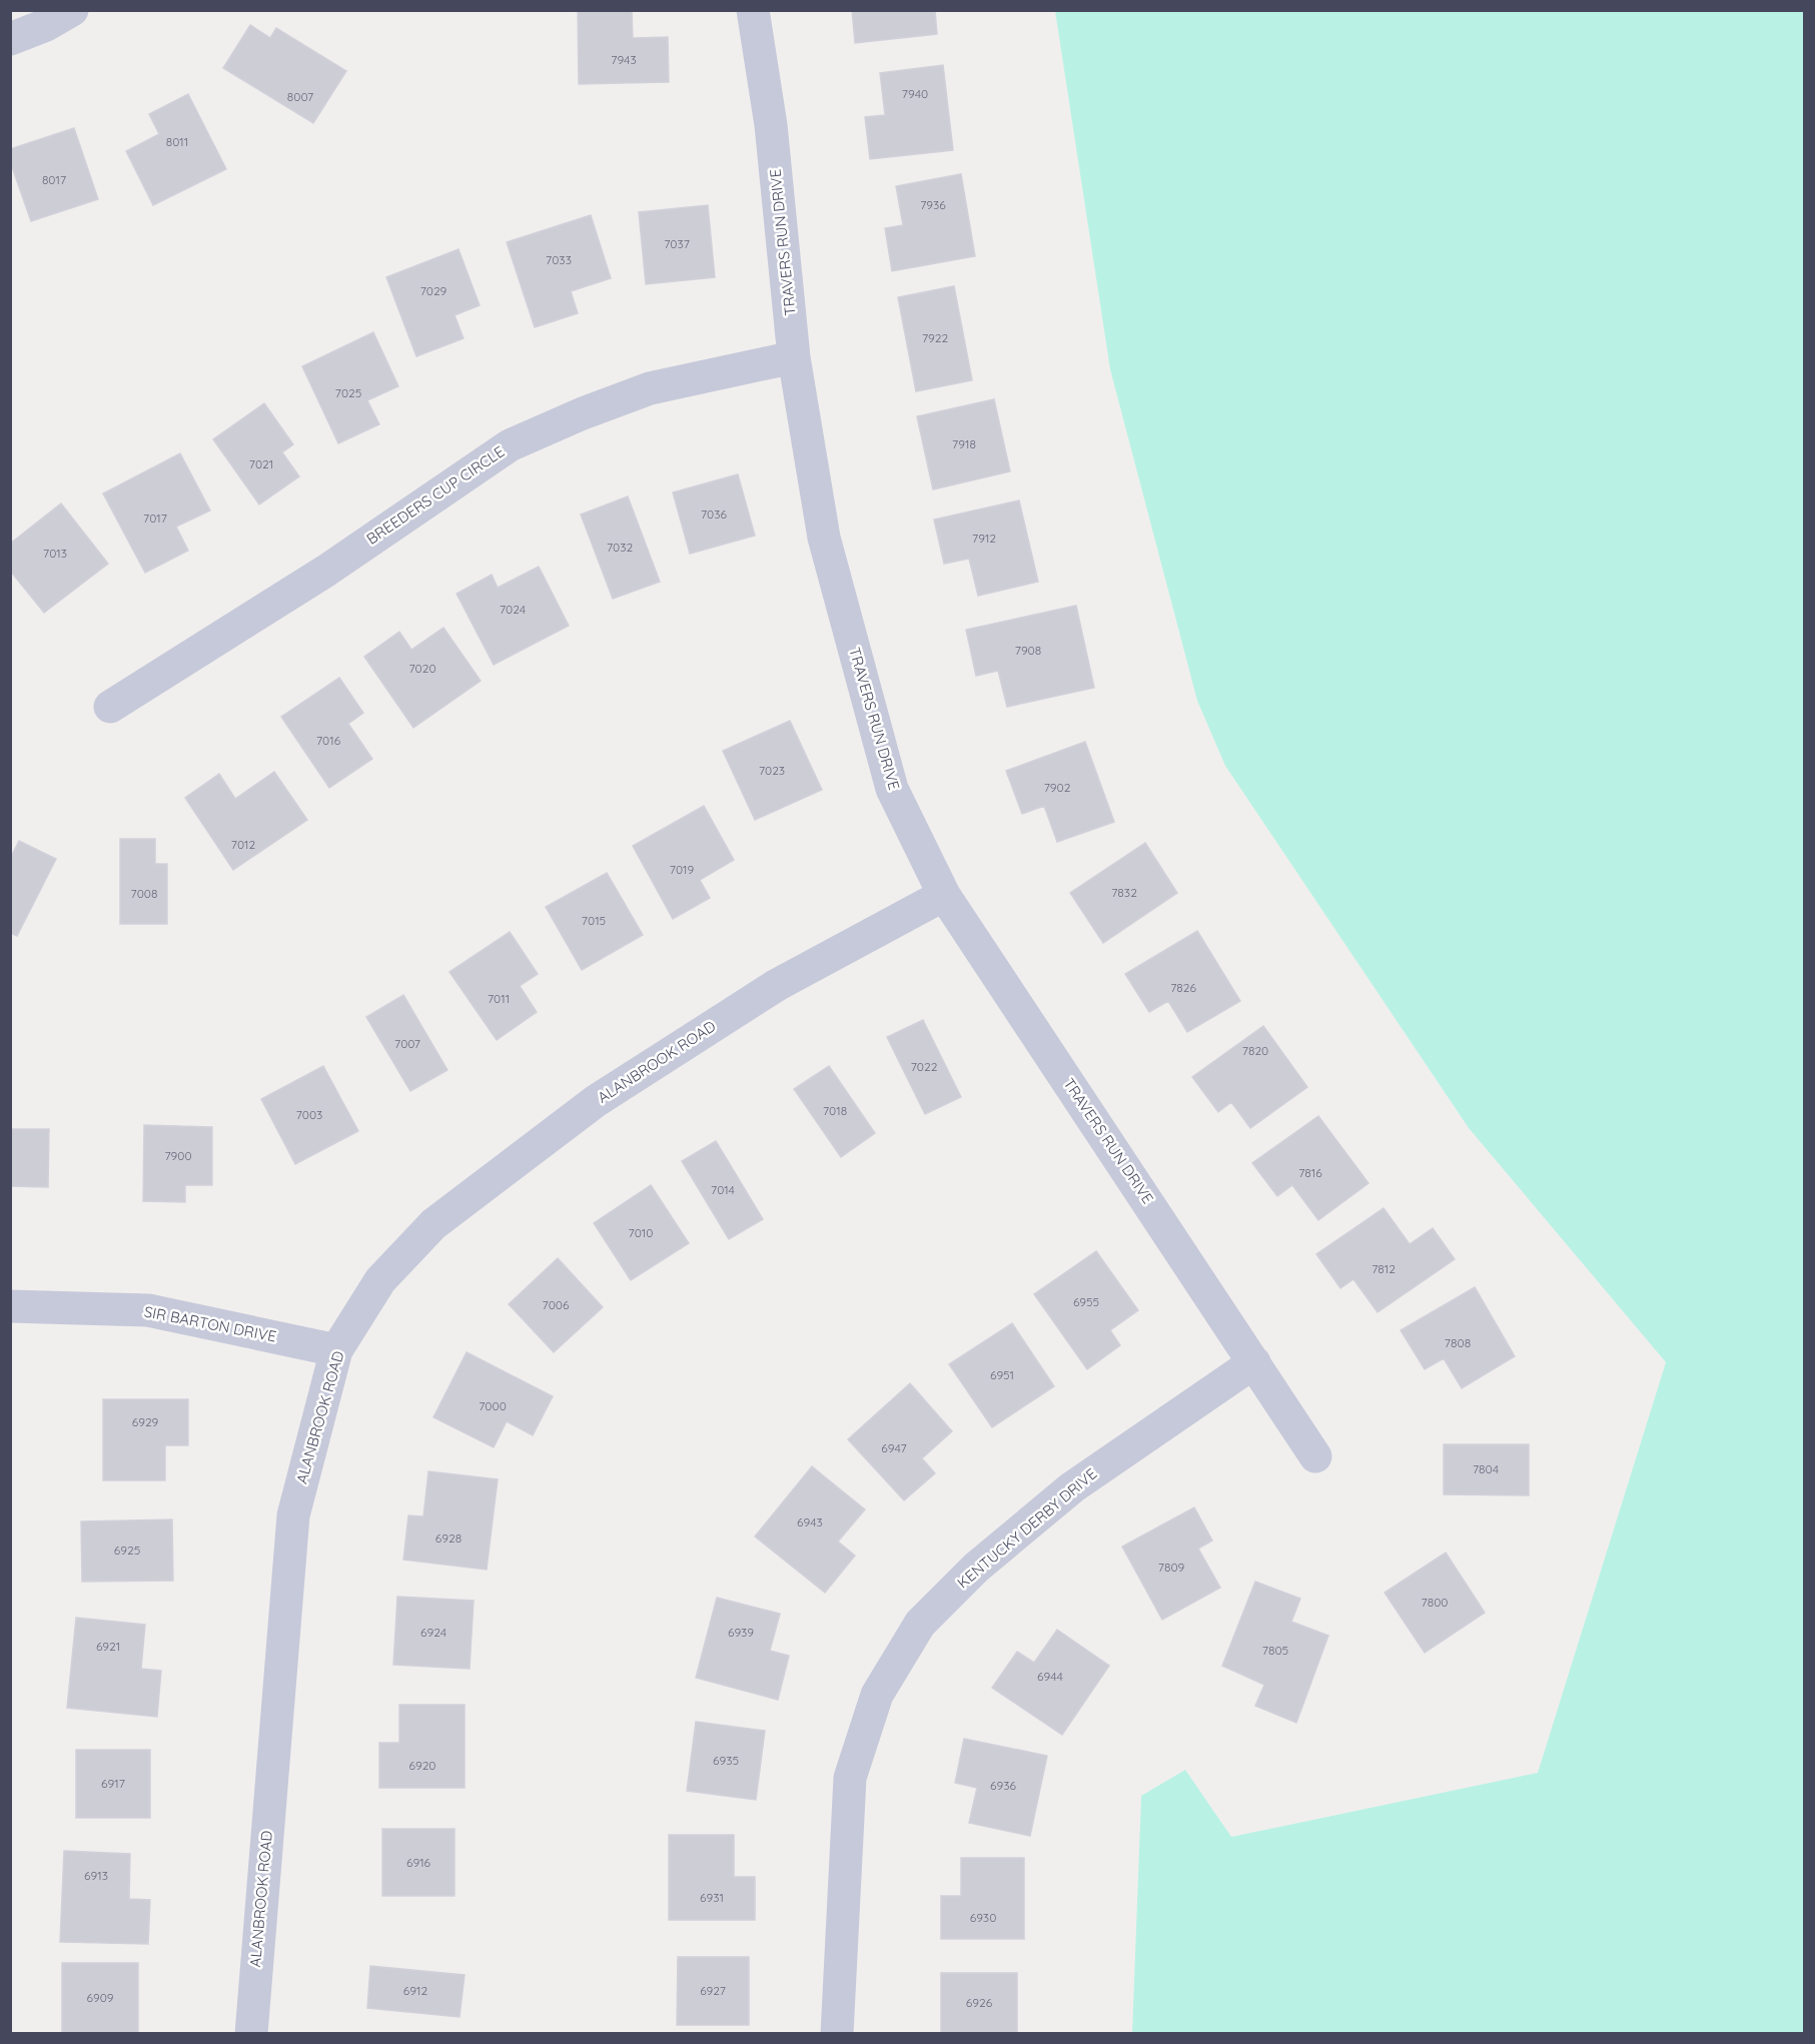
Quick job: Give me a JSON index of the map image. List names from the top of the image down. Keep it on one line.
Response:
{"streets":{"street":["TRAVERS RUN DRIVE","BREEDERS CUP CIRCLE","ALANBROOK ROAD","SIR BARTON DRIVE","KENTUCKY DERBY DRIVE"]},"crossings":[["TRAVERS RUN DRIVE","BREEDERS CUP CIRCLE"],["TRAVERS RUN DRIVE","ALANBROOK ROAD"],["TRAVERS RUN DRIVE","KENTUCKY DERBY DRIVE"],["ALANBROOK ROAD","SIR BARTON DRIVE"]],"house_numbers":["7943","7940","8007","8011","8017","7936","7037","7033","7029","7922","7025","7918","7021","7036","7017","7912","7032","7013","7024","7908","7020","7016","7023","7902","7012","7019","7832","7008","7015","7826","7011","7007","7820","7022","7018","7003","7900","7816","7014","7010","7812","6955","7006","7808","6951","7000","6929","6947","7804","6943","6928","6925","7809","7800","6924","6939","6921","7805","6944","6935","6920","6917","6936","6916","6913","6931","6930","6912","6927","6909","6926"]}
